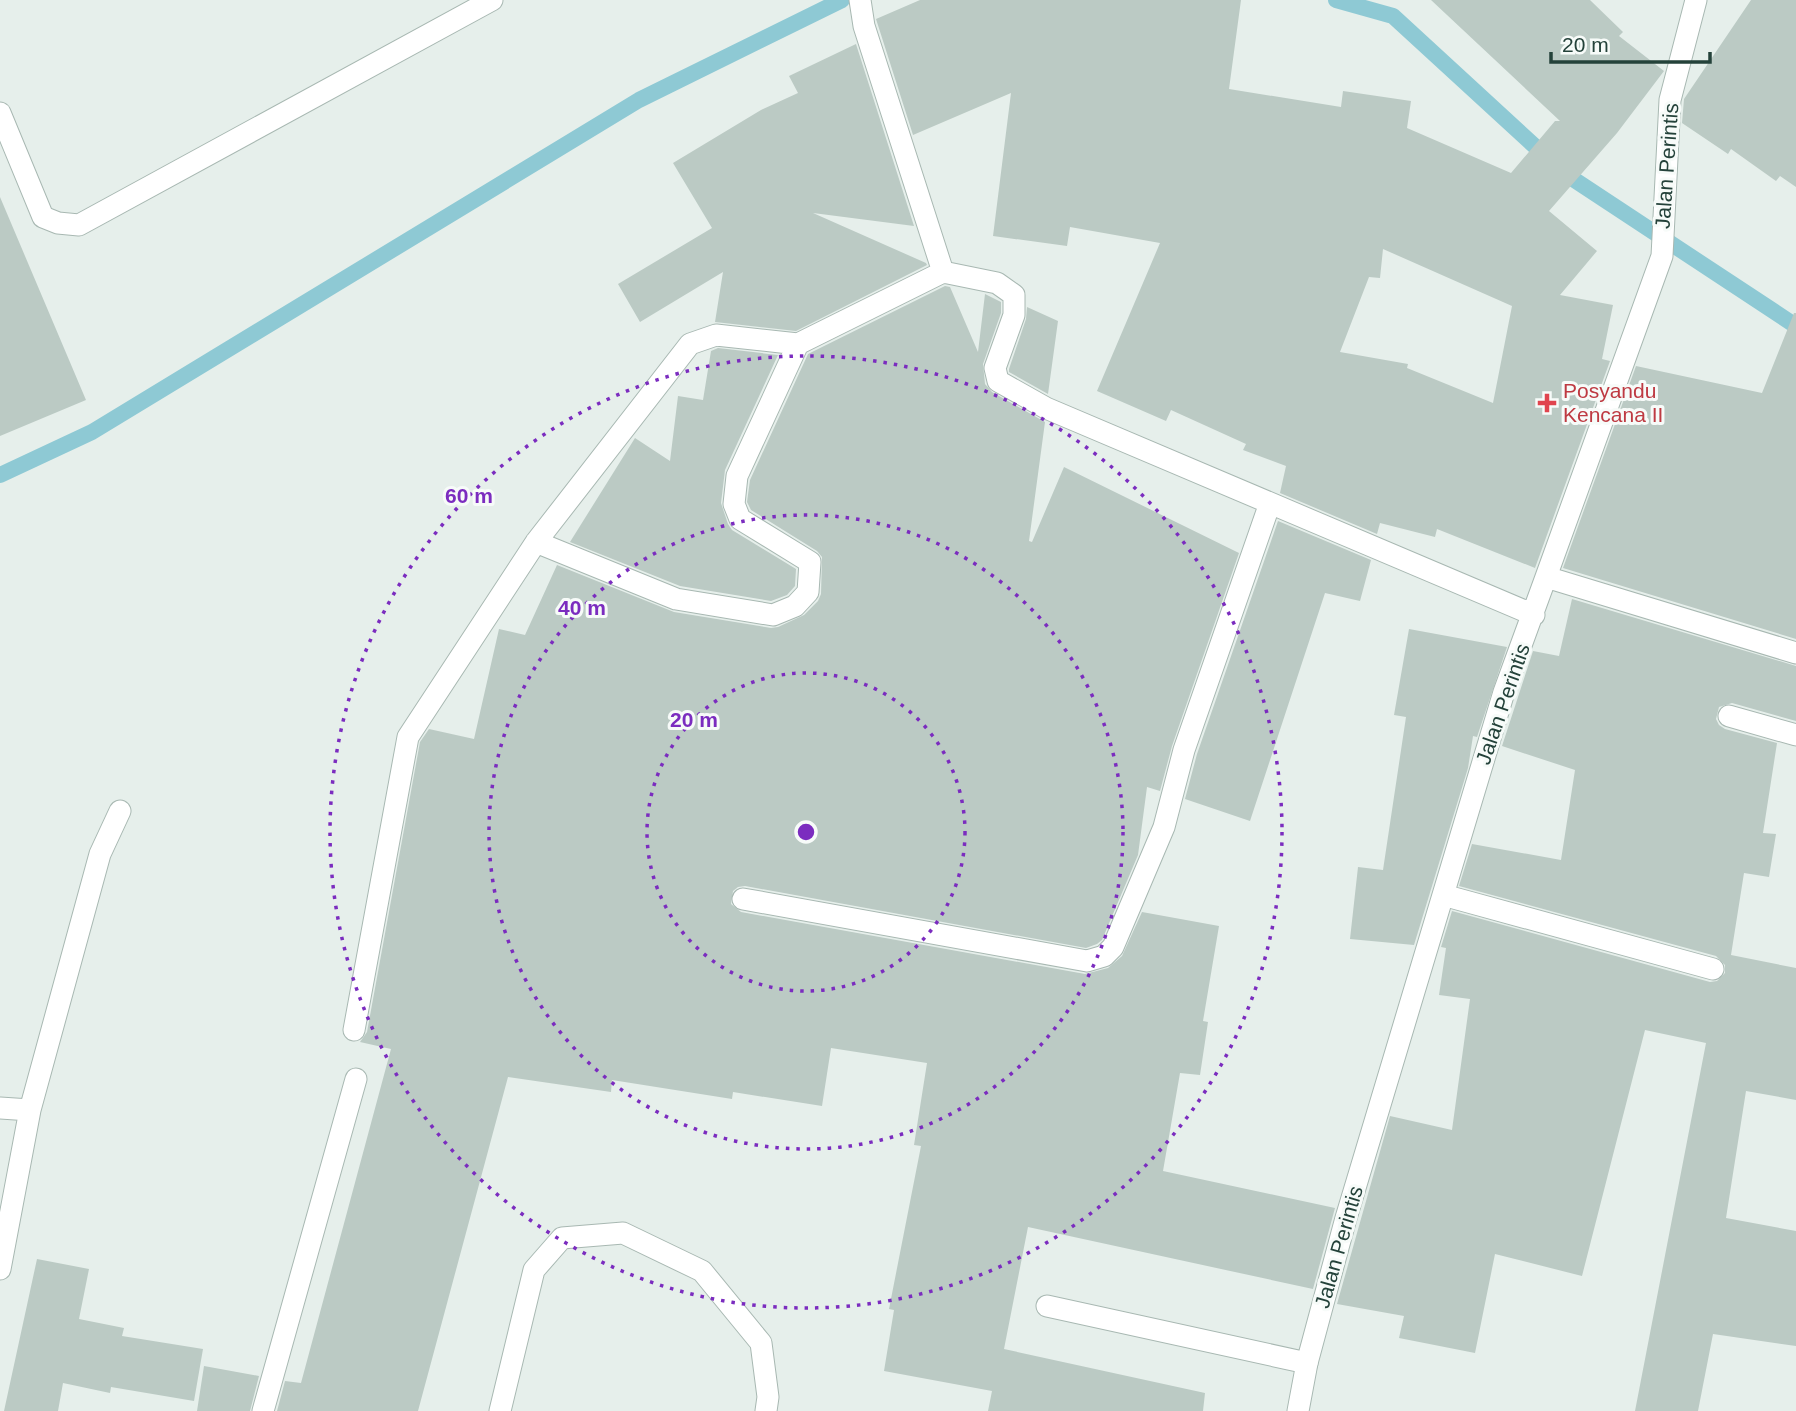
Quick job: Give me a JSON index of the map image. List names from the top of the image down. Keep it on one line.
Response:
{"streets":{"street":["Jalan Perintis"]},"places":{"health":["Posyandu Kencana II"]},"scale_bar":"20 m","rings":["60 m","40 m","20 m"]}
